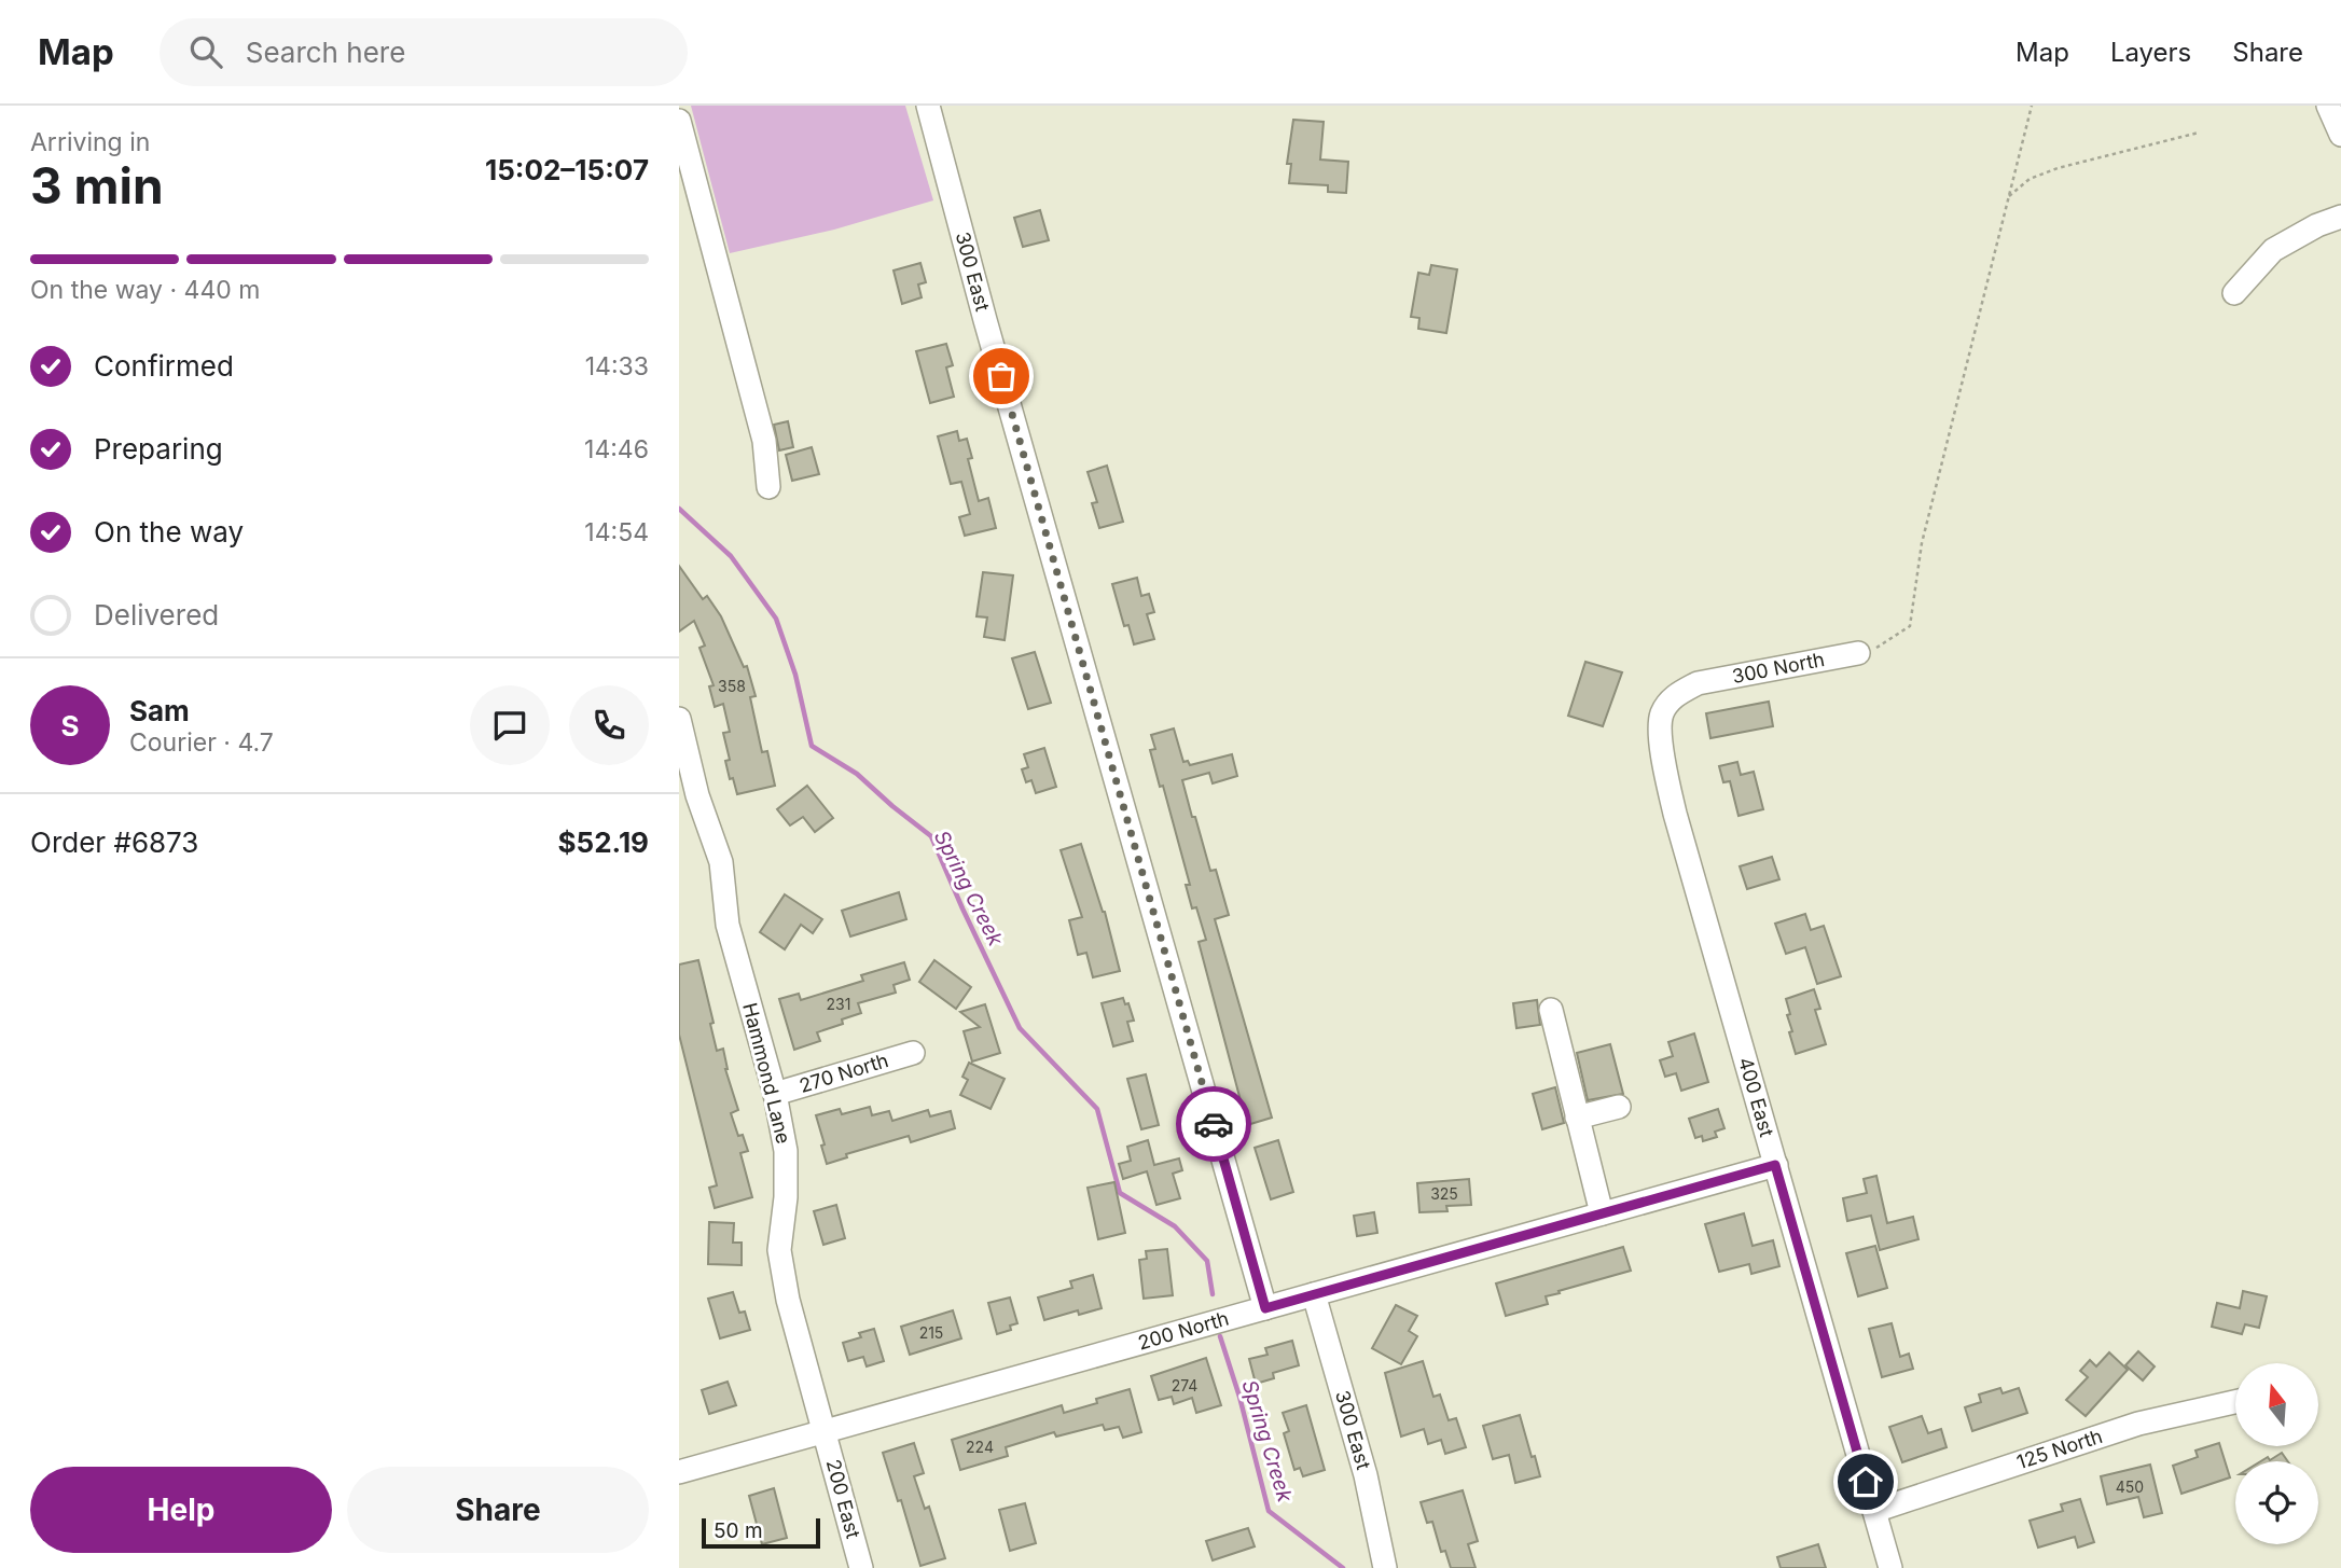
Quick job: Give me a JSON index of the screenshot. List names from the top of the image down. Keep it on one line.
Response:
{"streets":{"street":["300 East","300 North","Hammond Lane","270 North","400 East","200 North","125 North","200 East"]},"crossings":[["300 East","200 North"],["300 North","400 East"],["Hammond Lane","270 North"],["Hammond Lane","200 North"],["Hammond Lane","200 East"],["400 East","200 North"],["400 East","125 North"],["200 North","200 East"]],"water":["Spring Creek"],"house_numbers":["358","231","325","215","274","224","450"],"scale_bar":"50 m","north":"top","page":{"header":"Map","search":"Search here","nav":["Map","Layers","Share"],"heading":["3 min","Arriving in","15:02–15:07"],"panel":["Sam","Courier · 4.7","Order #6873","$52.19"],"bar":"On the way · 440 m","list":[["Confirmed","14:33"],["Preparing","14:46"],["On the way","14:54"],"Delivered"],"round":"S","buttons":["Help","Share"],"scale":"50 m"}}
